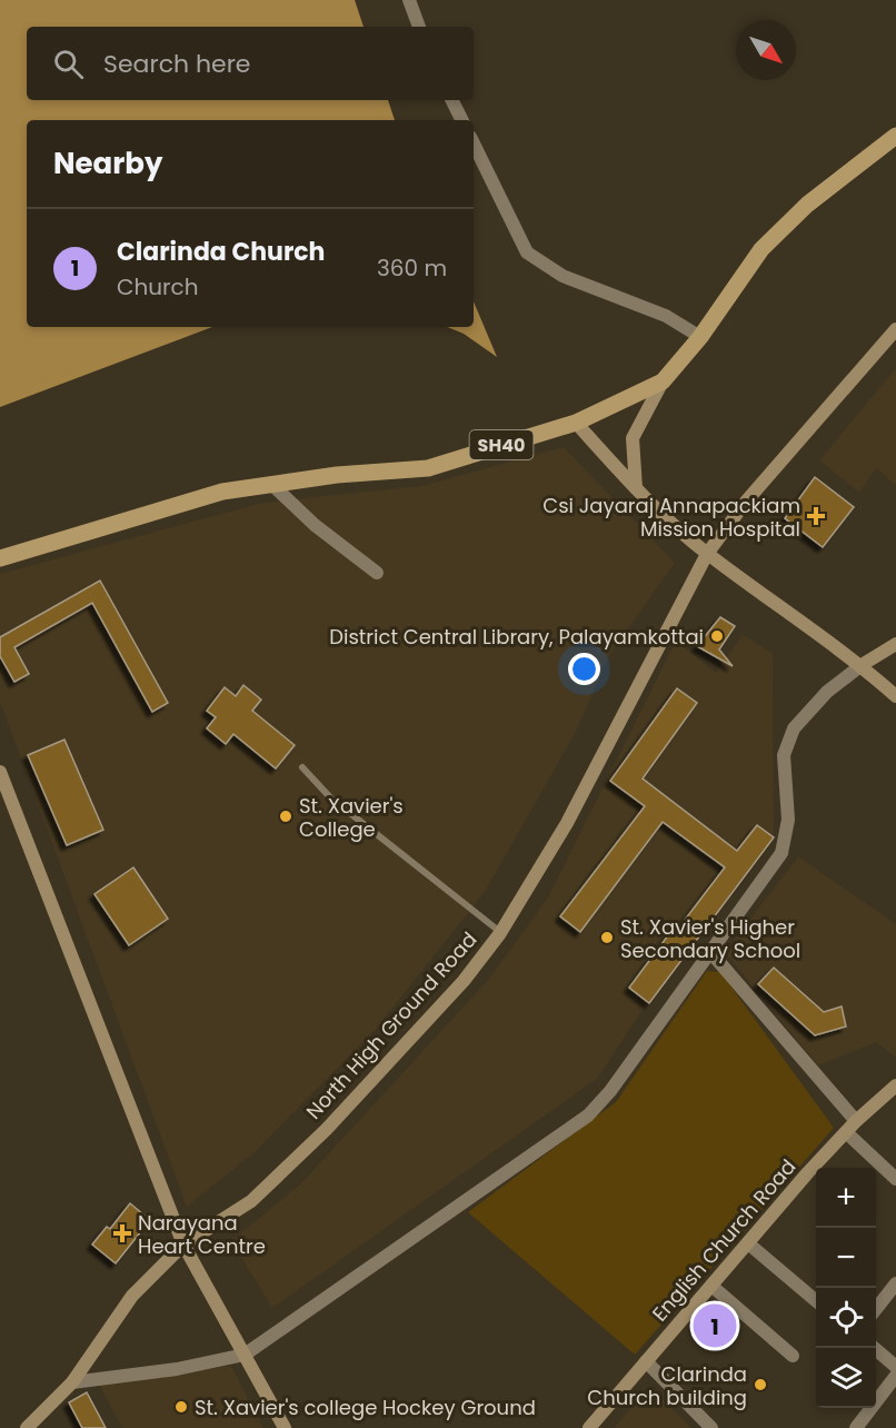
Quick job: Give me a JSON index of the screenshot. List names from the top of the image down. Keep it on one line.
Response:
{"streets":{"main road":["SH40","North High Ground Road","English Church Road"]},"places":{"health":["Csi Jayaraj Annapackiam Mission Hospital","Narayana Heart Centre"],"other":["District Central Library, Palayamkottai","St. Xavier's College","St. Xavier's Higher Secondary School","Clarinda Church building","St. Xavier's college Hockey Ground"]},"north":"bottom right","page":{"search":"Search here","heading":"Nearby","list":[{"mark":"1","name":"Clarinda Church","note":"Church","value":"360 m"}],"map_buttons":["+","−"],"pins":"1"}}
